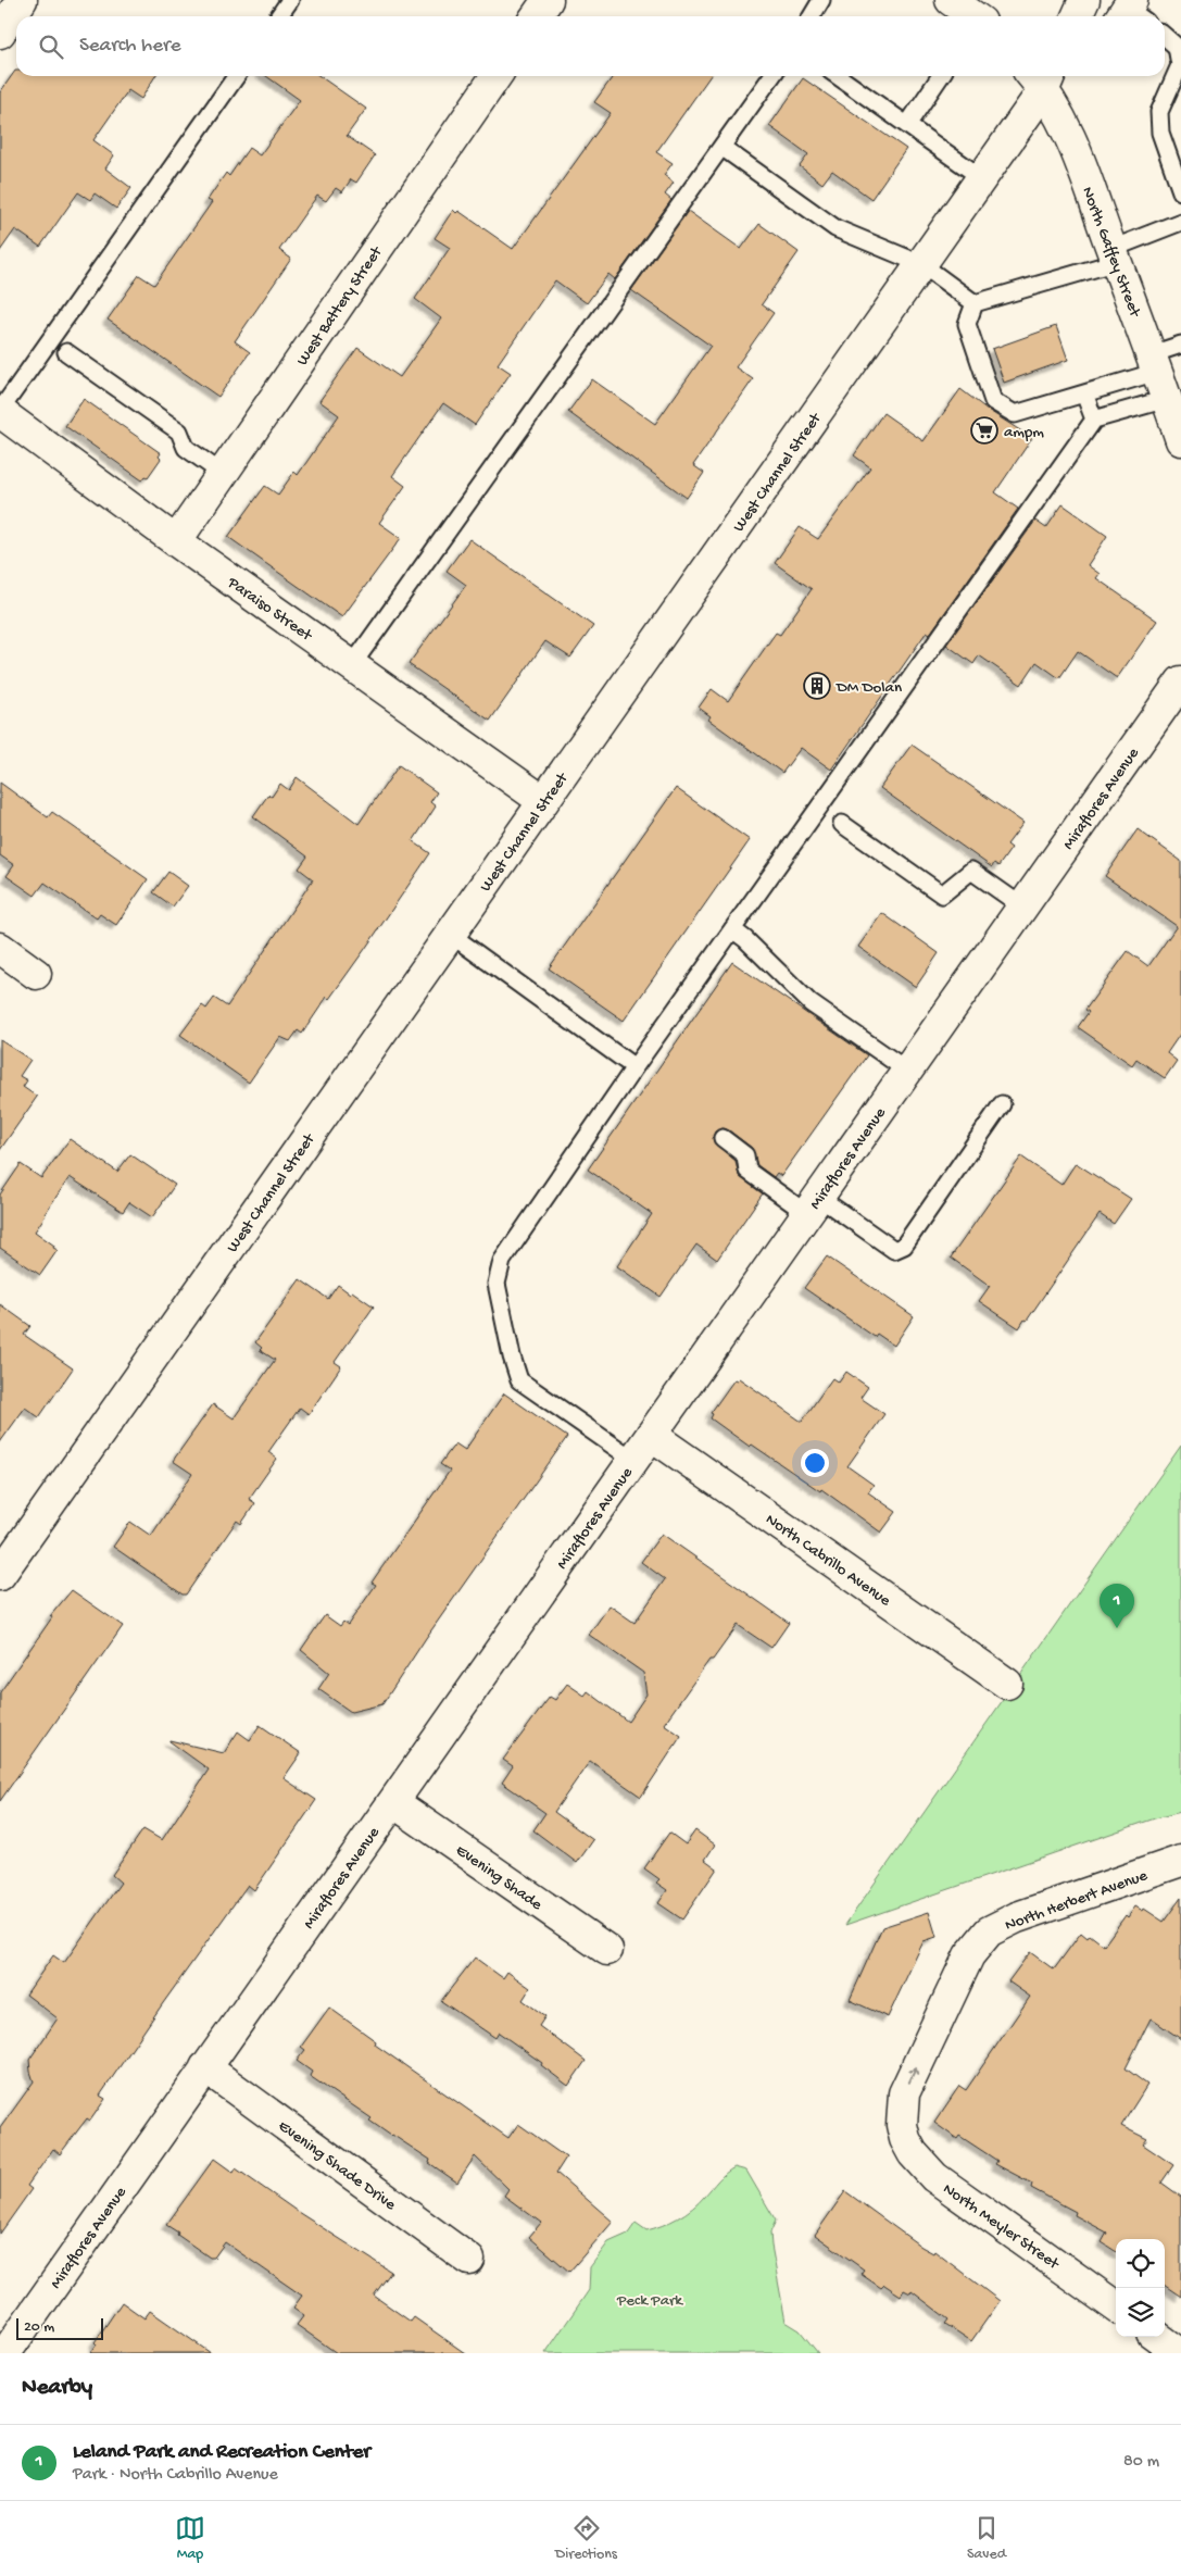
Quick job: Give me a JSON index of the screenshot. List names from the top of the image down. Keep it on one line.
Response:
{"streets":{"street":["North Gaffey Street","West Battery Street","West Channel Street","Paraiso Street","Miraflores Avenue","North Cabrillo Avenue","Evening Shade","North Herbert Avenue","Evening Shade Drive","North Meyler Street"]},"crossings":[["West Battery Street","Paraiso Street"],["West Channel Street","Paraiso Street"],["Miraflores Avenue","North Cabrillo Avenue"],["Miraflores Avenue","Evening Shade"],["Miraflores Avenue","Evening Shade Drive"],["North Herbert Avenue","North Meyler Street"]],"one_way":["North Herbert Avenue"],"parks":["Peck Park"],"places":{"supermarket":["ampm"],"building":["DM Dolan"]},"scale_bar":"20 m","page":{"search":"Search here","pins":"1","scale":"20 m","heading":"Nearby","list":[{"mark":"1","name":"Leland Park and Recreation Center","note":"Park · North Cabrillo Avenue","value":"80 m"}],"nav":["Map","Directions","Saved"]}}
